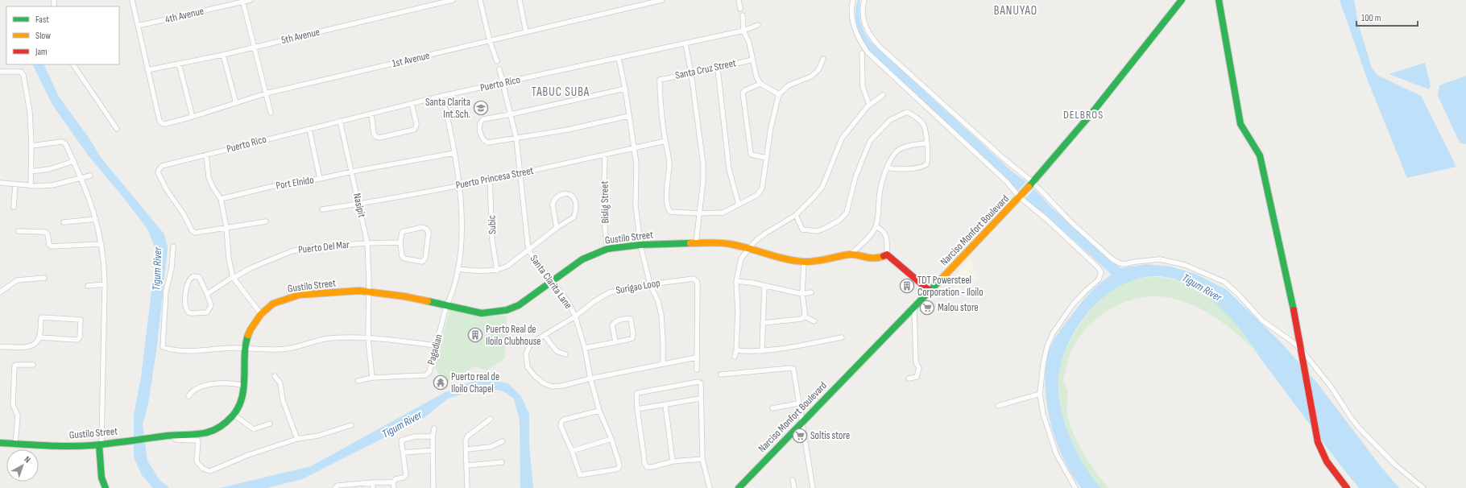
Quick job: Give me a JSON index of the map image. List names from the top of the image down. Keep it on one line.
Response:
{"streets":{"street":["4th Avenue","5th Avenue","1st Avenue","Santa Cruz Street","Puerto Rico","Puerto Princesa Street","Port Elnido","Bislig Street","Nasipit","Subic","Narciso Monfort Boulevard","Gustilo Street","Puerto Del Mar","Santa Clarita Lane","Surigao Loop","Pagadian"]},"crossings":[["5th Avenue","1st Avenue"],["Santa Cruz Street","Puerto Princesa Street"],["Puerto Rico","Port Elnido"],["Puerto Rico","Nasipit"],["Puerto Rico","Santa Clarita Lane"],["Puerto Rico","Pagadian"],["Puerto Princesa Street","Bislig Street"],["Puerto Princesa Street","Nasipit"],["Puerto Princesa Street","Subic"],["Puerto Princesa Street","Santa Clarita Lane"],["Puerto Princesa Street","Pagadian"],["Bislig Street","Gustilo Street"],["Nasipit","Gustilo Street"],["Nasipit","Puerto Del Mar"],["Gustilo Street","Santa Clarita Lane"],["Gustilo Street","Pagadian"],["Santa Clarita Lane","Surigao Loop"]],"districts":["BANUYAO","TABUC SUBA","DELBROS"],"water":["Tigum River"],"places":{"school or university":["Santa Clarita Int.Sch."],"building":["TDT Powersteel Corporation - Iloilo","Puerto Real de Iloilo Clubhouse"],"supermarket":["Malou store","Soltis store"],"temple":["Puerto real de Iloilo Chapel"]},"legend":["Fast","Slow","Jam"],"scale_bar":"100 m","north":"top right"}
